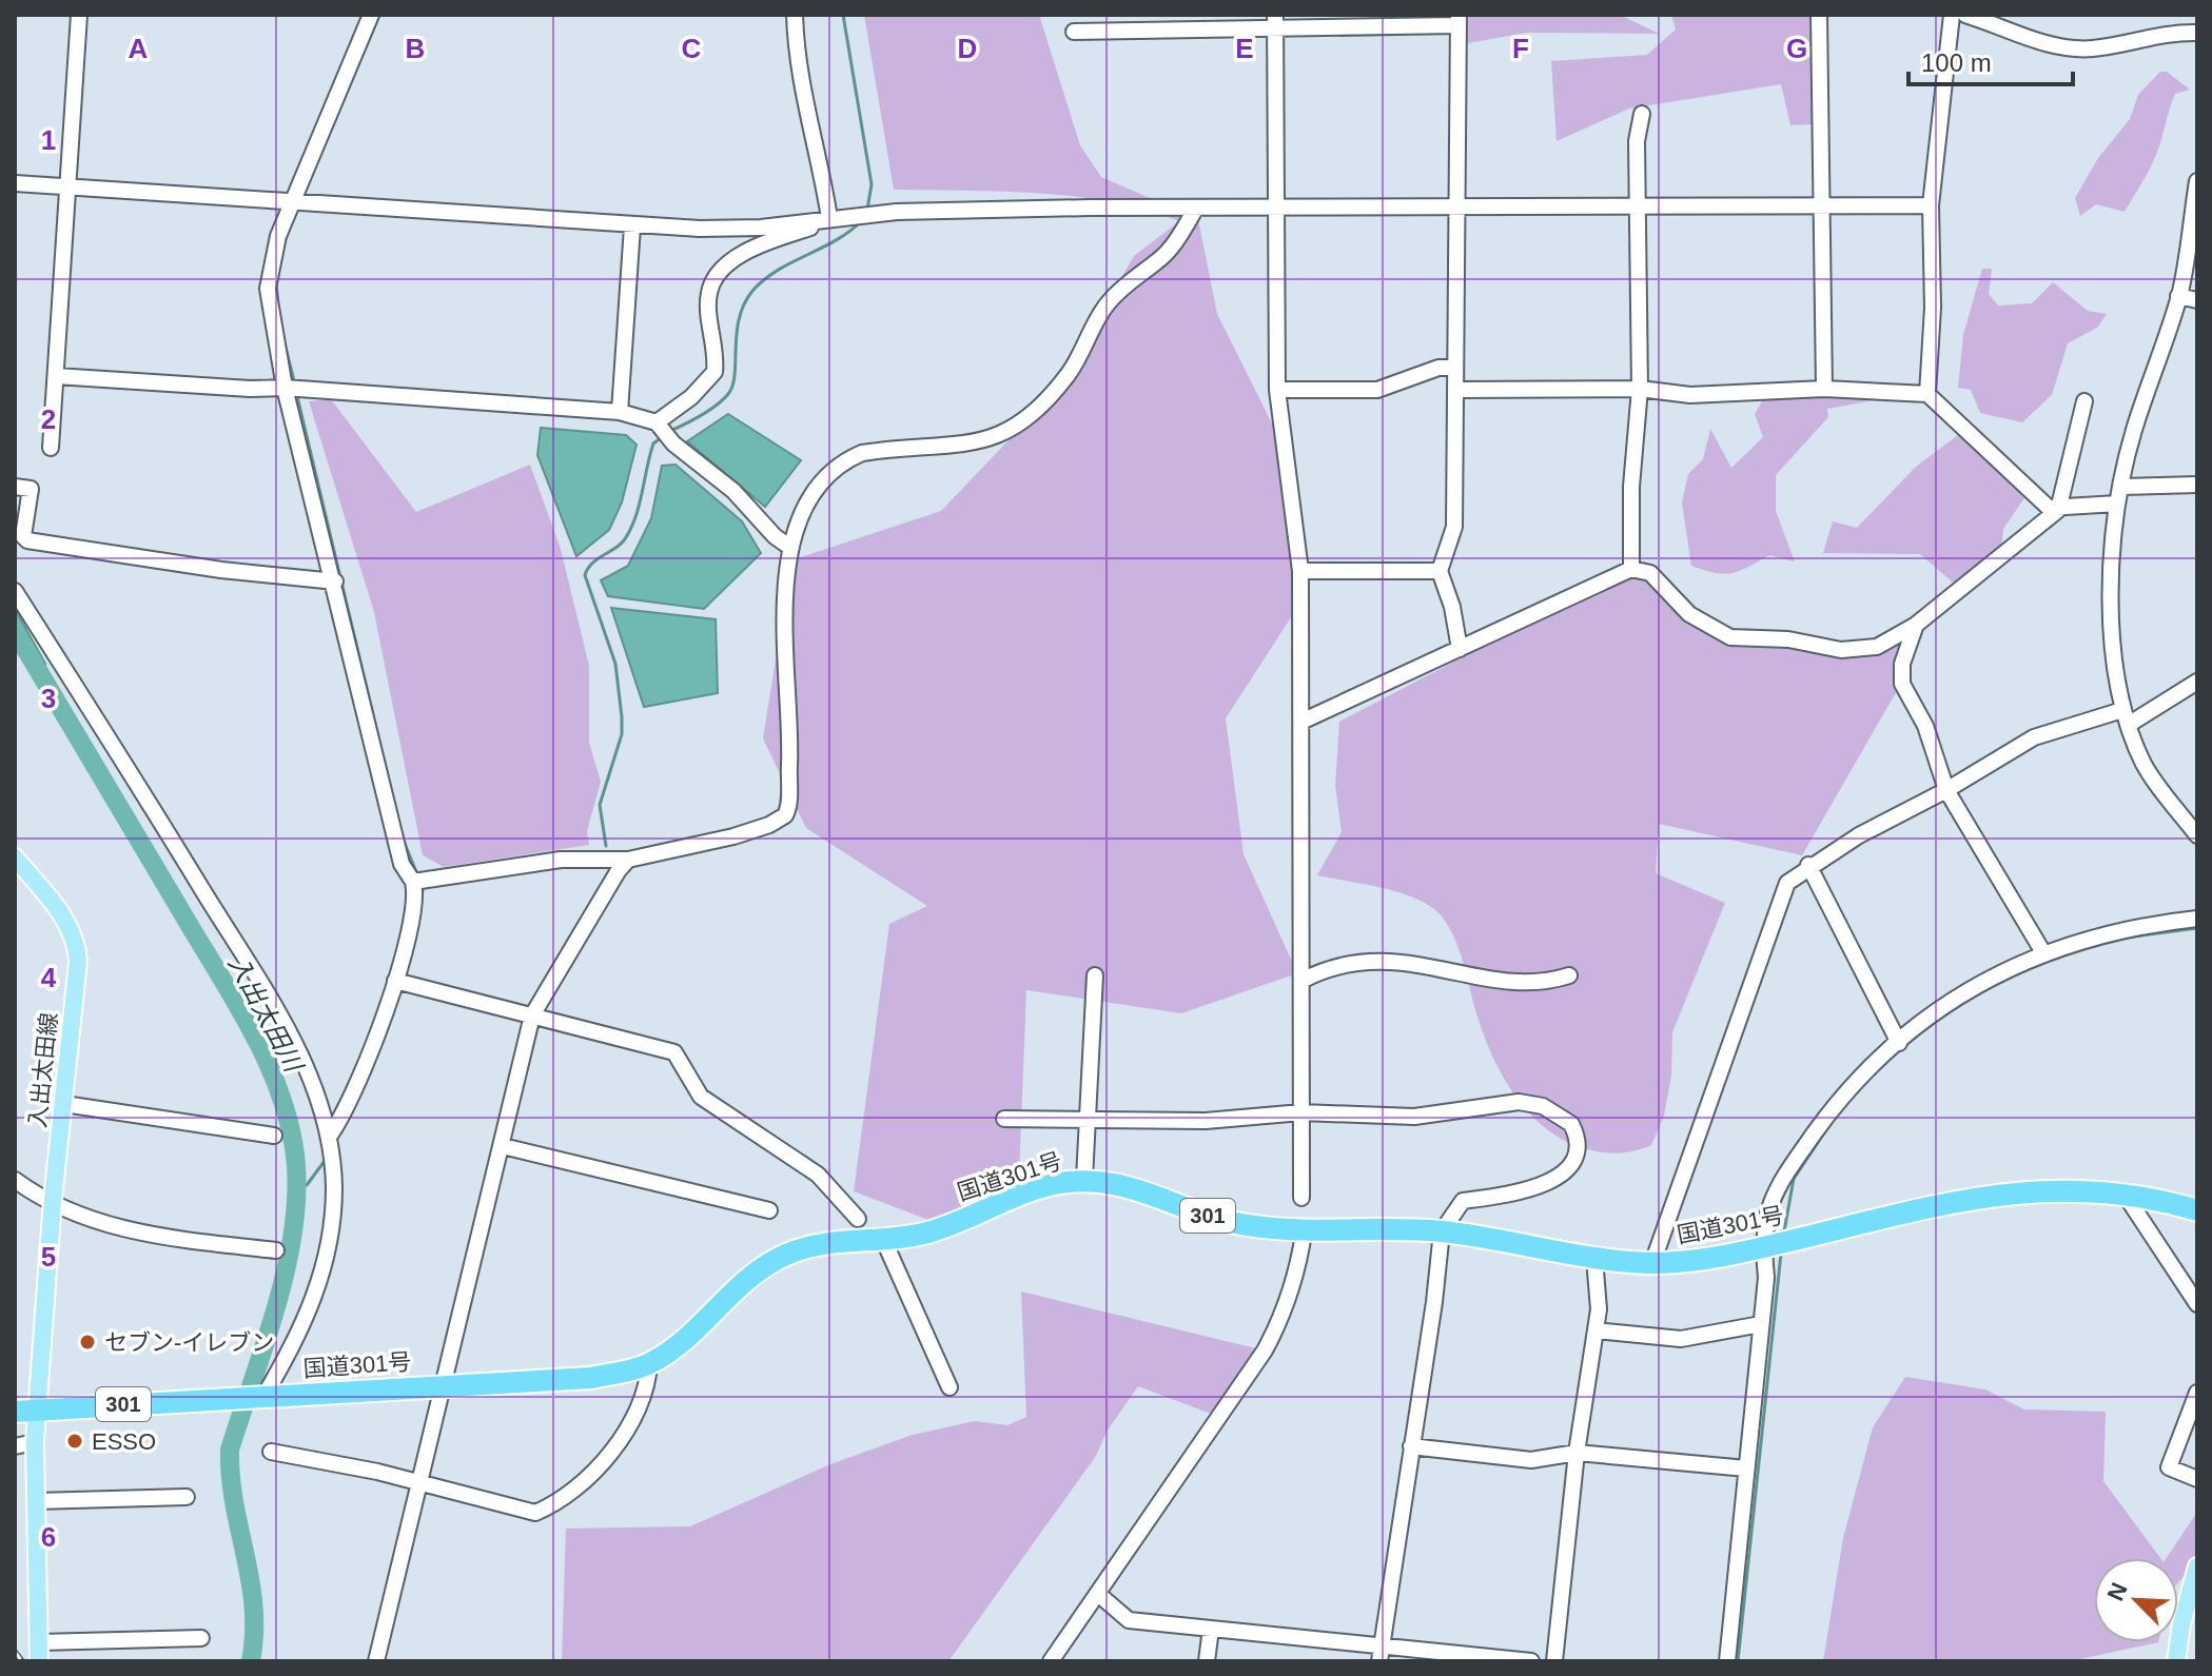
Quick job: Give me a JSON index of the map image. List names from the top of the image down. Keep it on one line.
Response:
{"streets":{"highway":["国道301号","301"],"main road":["入出太田線"]},"crossings":[["入出太田線","国道301号"]],"water":["入出太田川"],"places":["セブン-イレブン","ESSO"],"scale_bar":"100 m","north":"top left","grid":{"columns":["A","B","C","D","E","F","G"],"rows":["1","2","3","4","5","6"]}}
